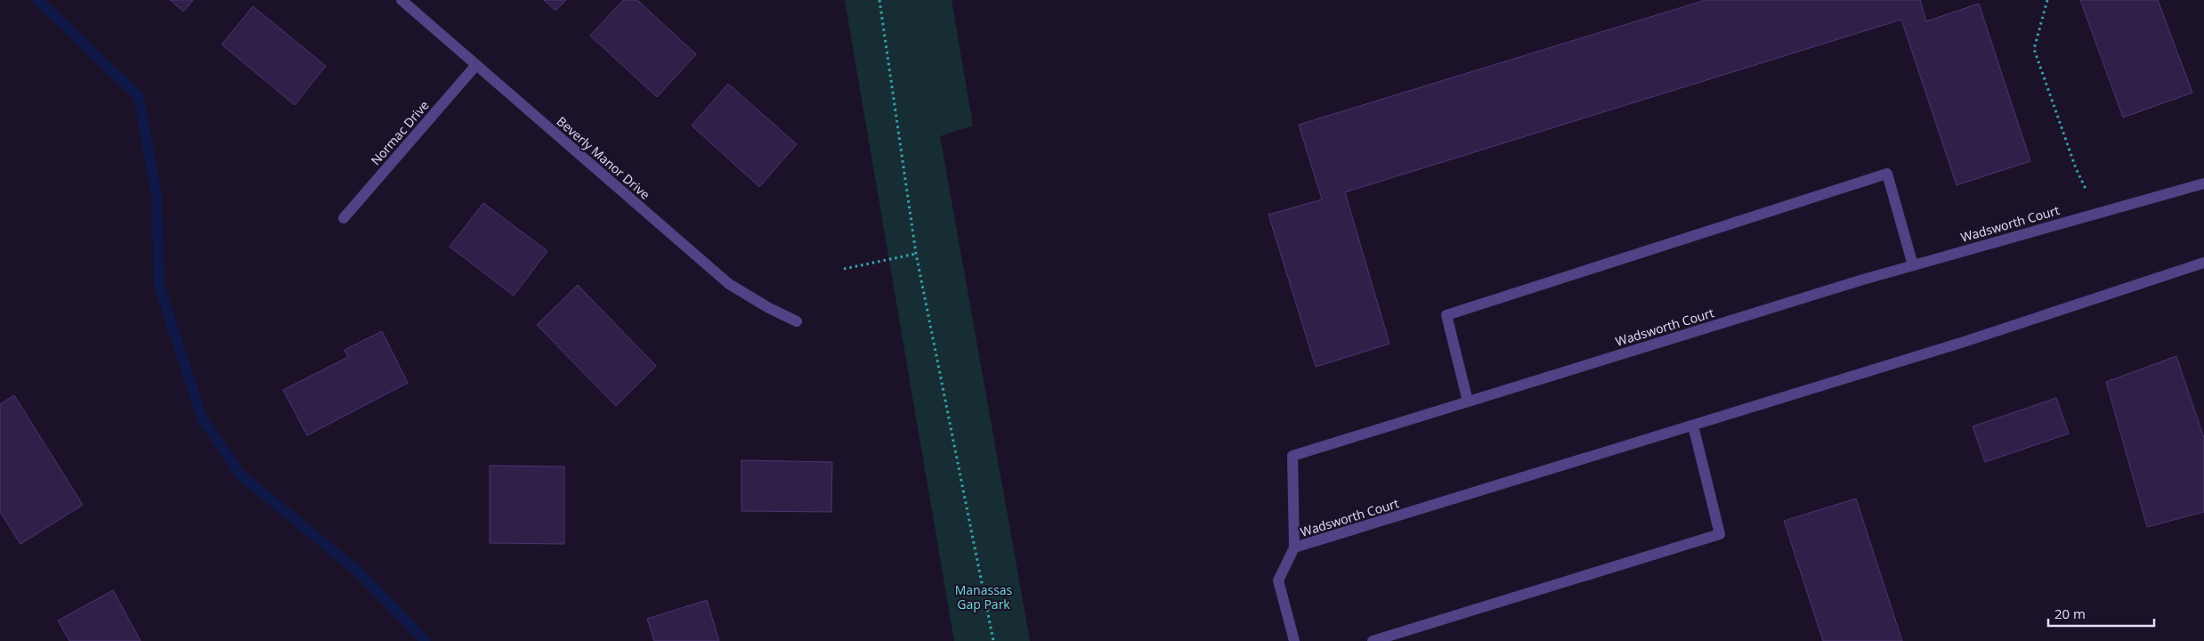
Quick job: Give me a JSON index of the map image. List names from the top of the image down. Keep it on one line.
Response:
{"streets":{"street":["Normac Drive","Beverly Manor Drive","Wadsworth Court"]},"crossings":[["Normac Drive","Beverly Manor Drive"]],"parks":["Manassas Gap Park"],"scale_bar":"20 m"}
